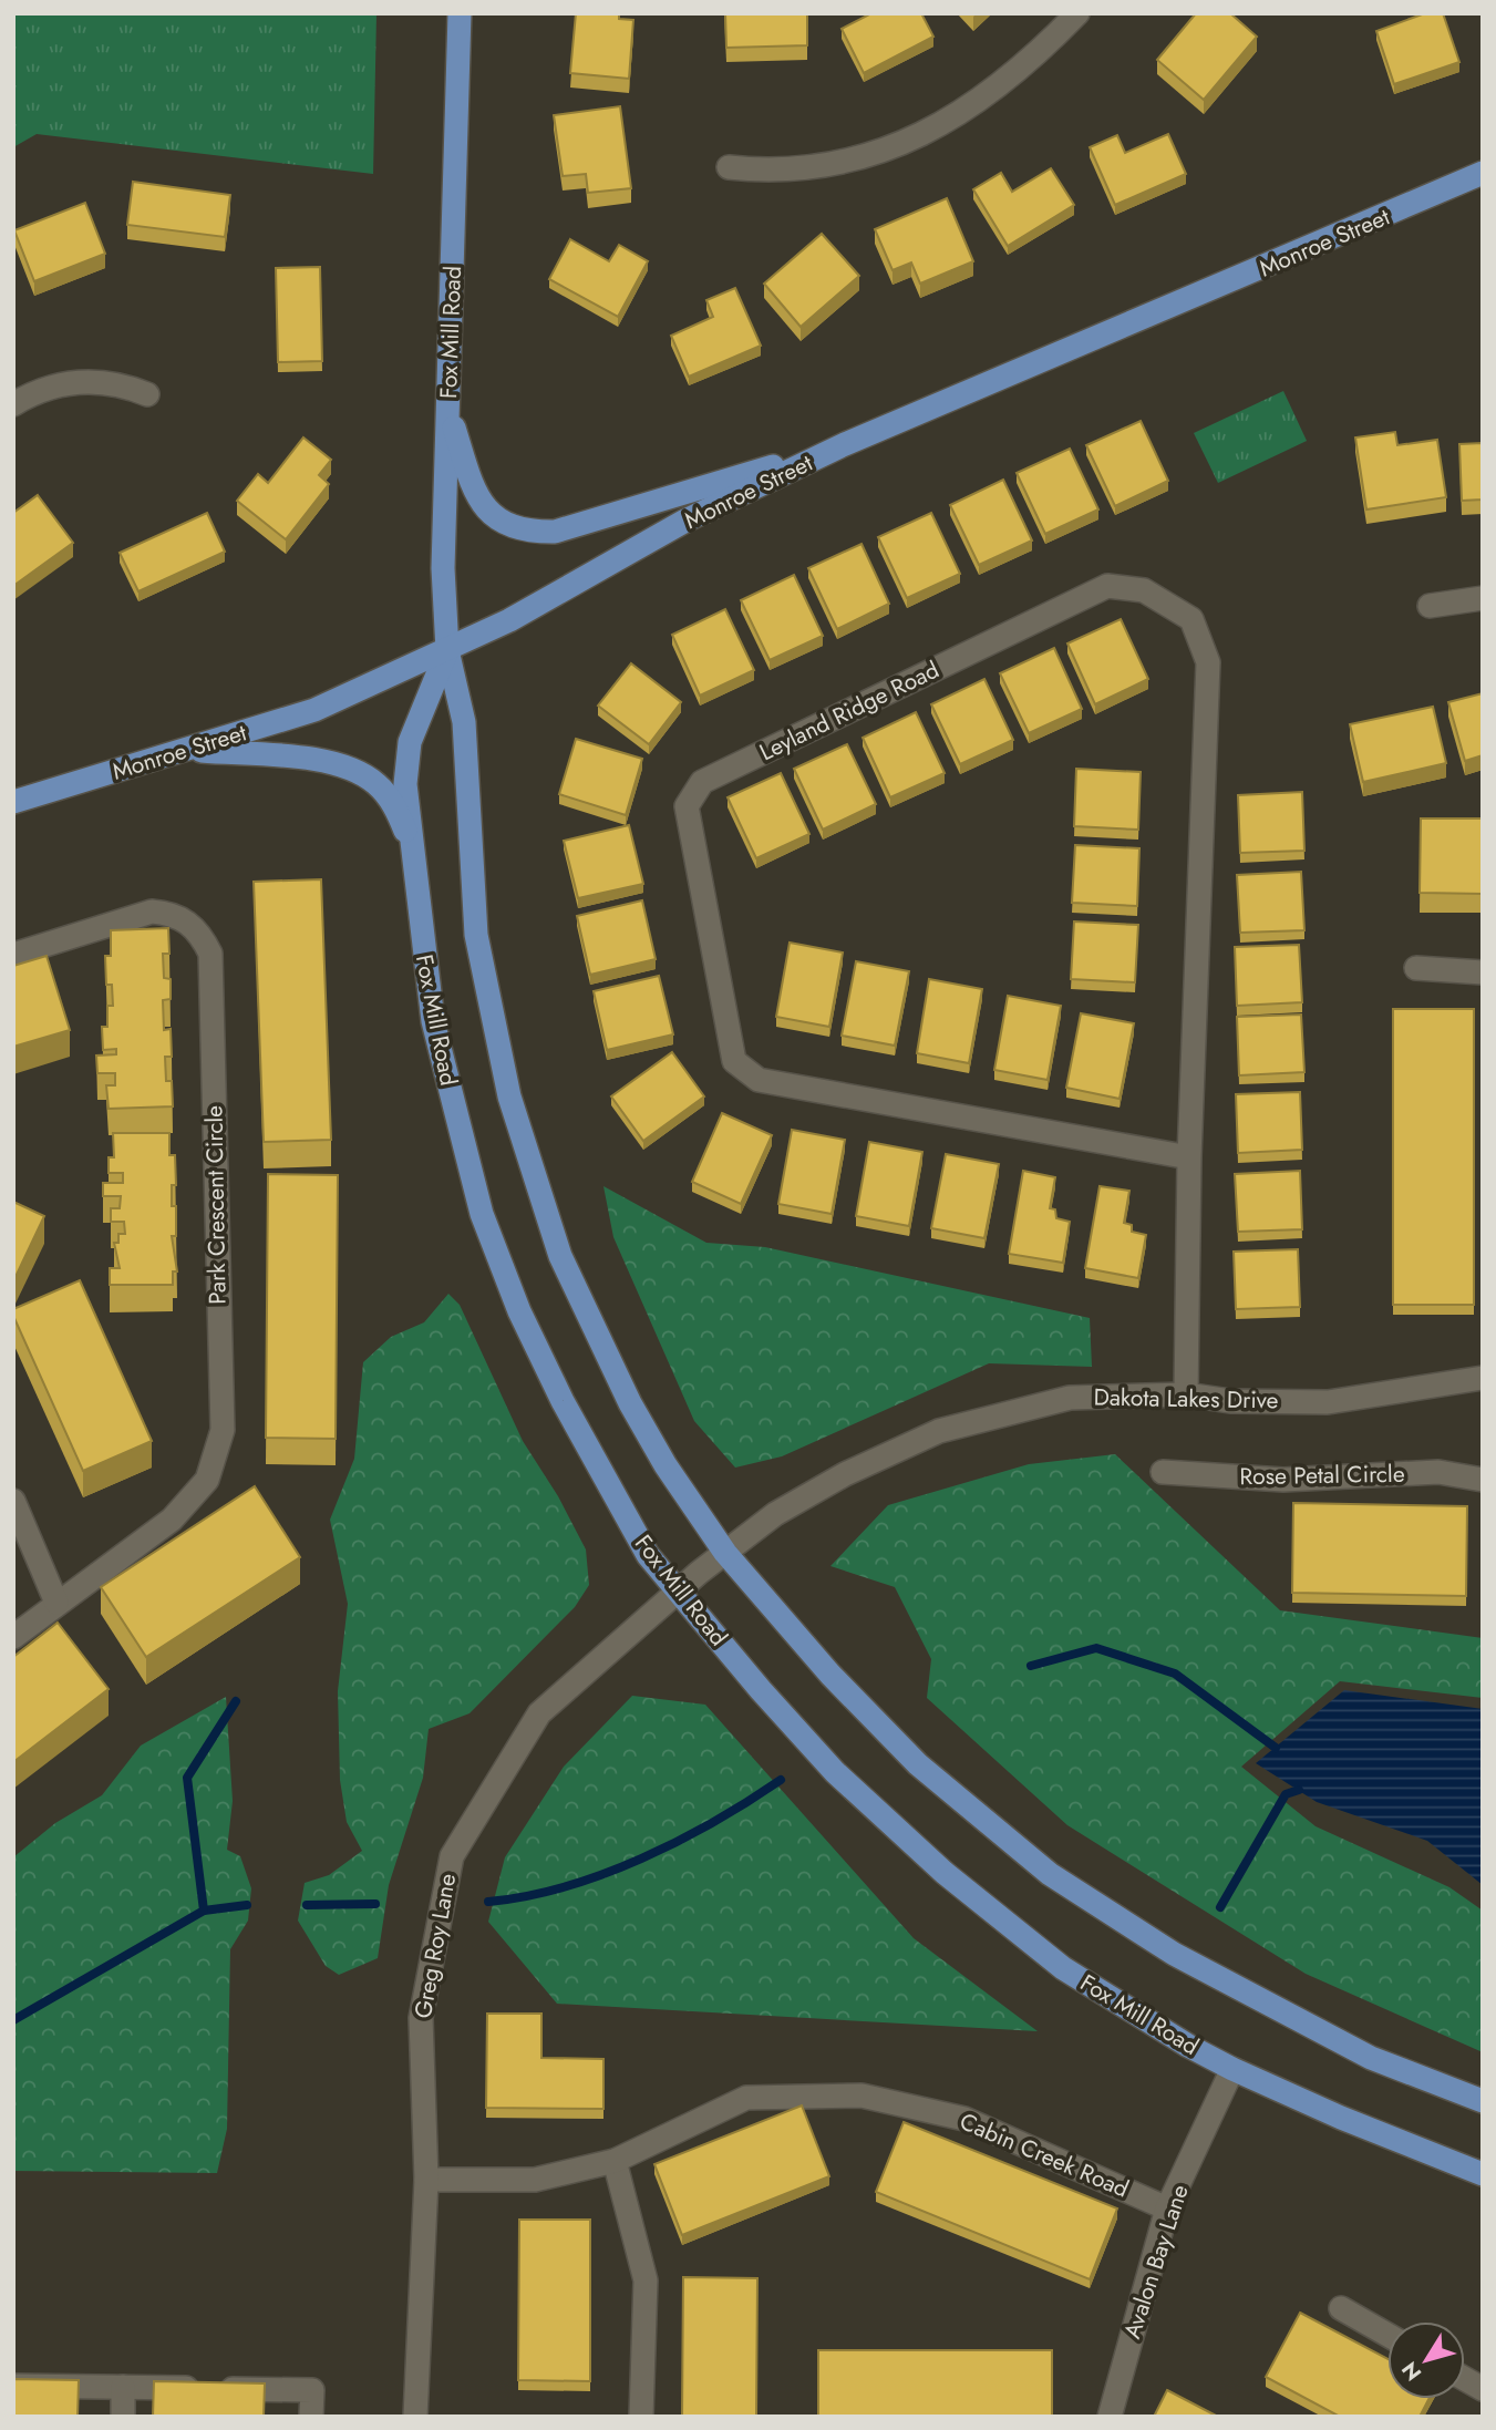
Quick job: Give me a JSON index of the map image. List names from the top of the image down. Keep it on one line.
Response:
{"streets":{"main road":["Monroe Street","Fox Mill Road"],"street":["Leyland Ridge Road","Park Crescent Circle","Dakota Lakes Drive","Rose Petal Circle","Greg Roy Lane","Cabin Creek Road","Avalon Bay Lane"]},"crossings":[["Monroe Street","Fox Mill Road"],["Fox Mill Road","Dakota Lakes Drive"],["Fox Mill Road","Greg Roy Lane"],["Fox Mill Road","Avalon Bay Lane"],["Leyland Ridge Road","Dakota Lakes Drive"],["Dakota Lakes Drive","Greg Roy Lane"],["Greg Roy Lane","Cabin Creek Road"],["Cabin Creek Road","Avalon Bay Lane"]],"north":"bottom left"}
